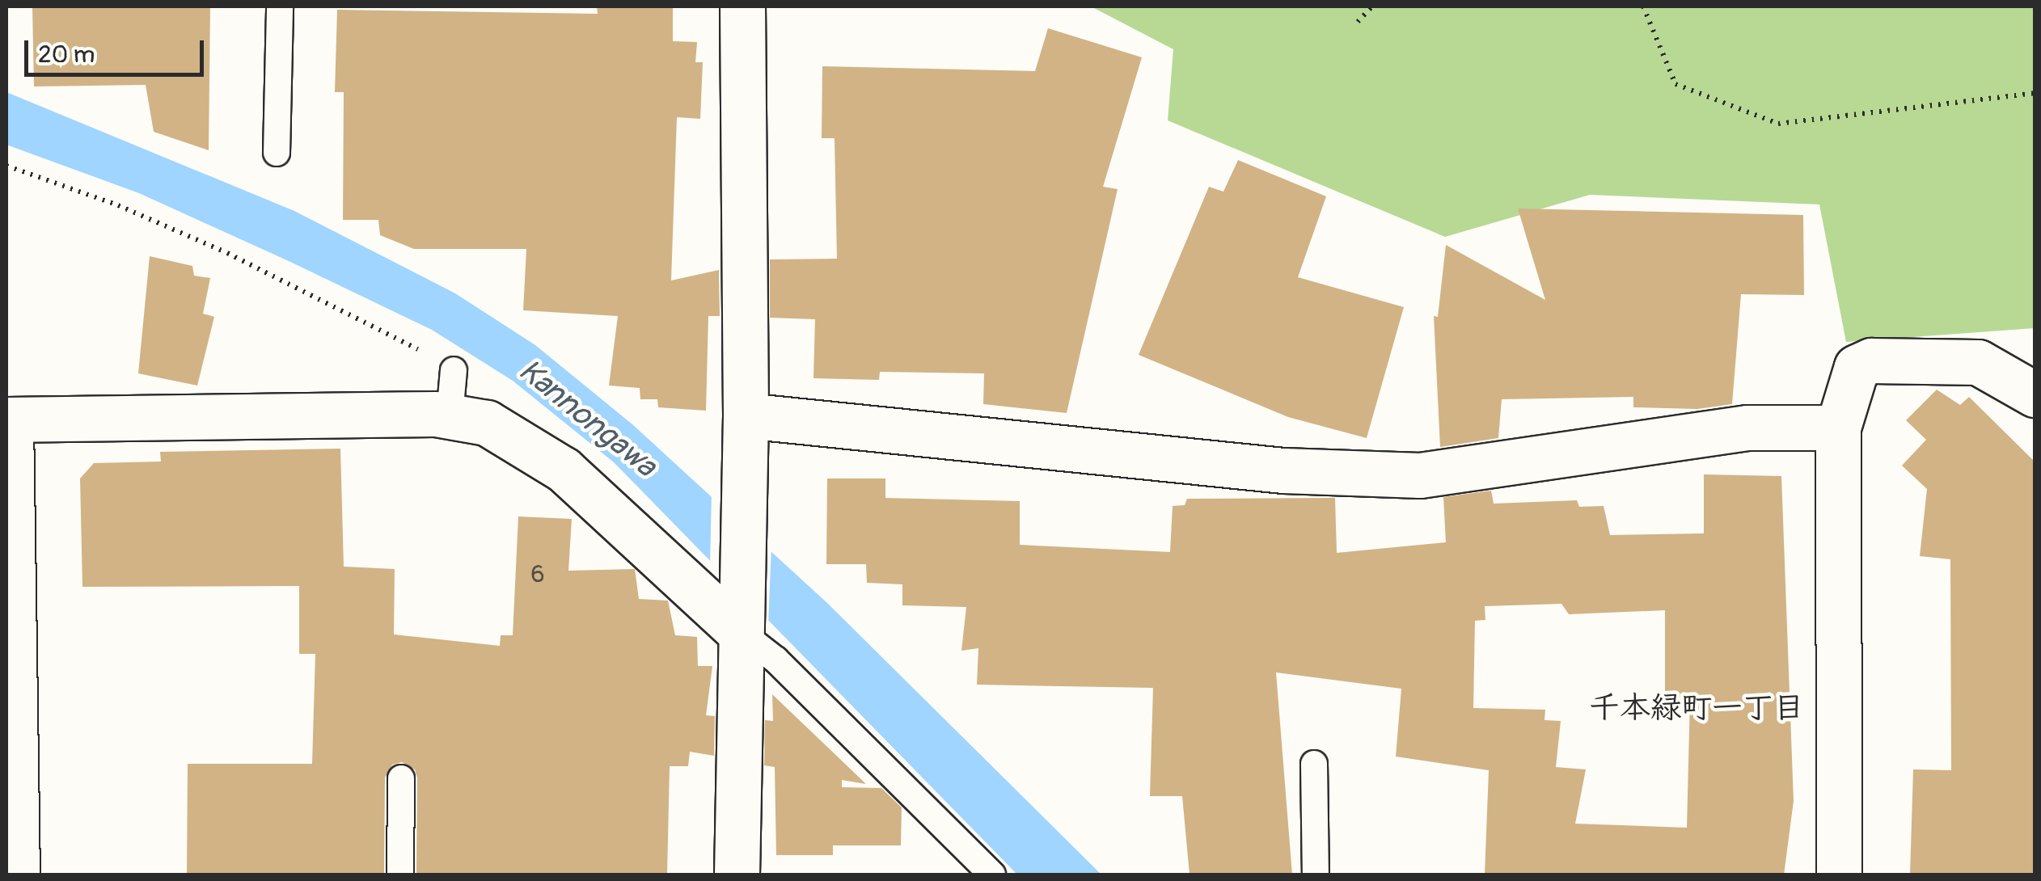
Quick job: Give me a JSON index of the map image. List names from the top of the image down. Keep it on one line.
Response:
{"districts":["千本緑町一丁目"],"water":["Kannongawa"],"house_numbers":["6"],"scale_bar":"20 m"}
